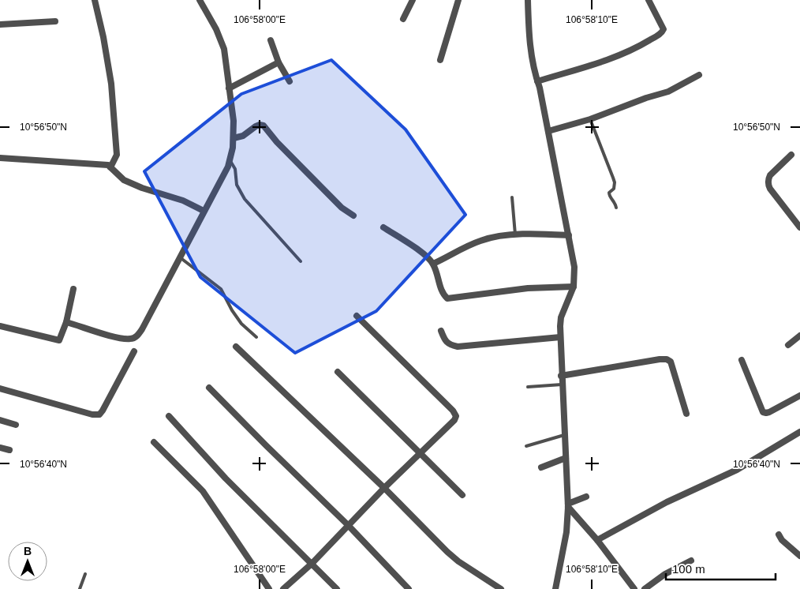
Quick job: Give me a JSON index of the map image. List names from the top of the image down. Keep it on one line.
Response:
{"scale_bar":"100 m","north":"top","coordinates":["106°58'00\"E","106°58'10\"E","10°56'50\"N","10°56'40\"N"]}
